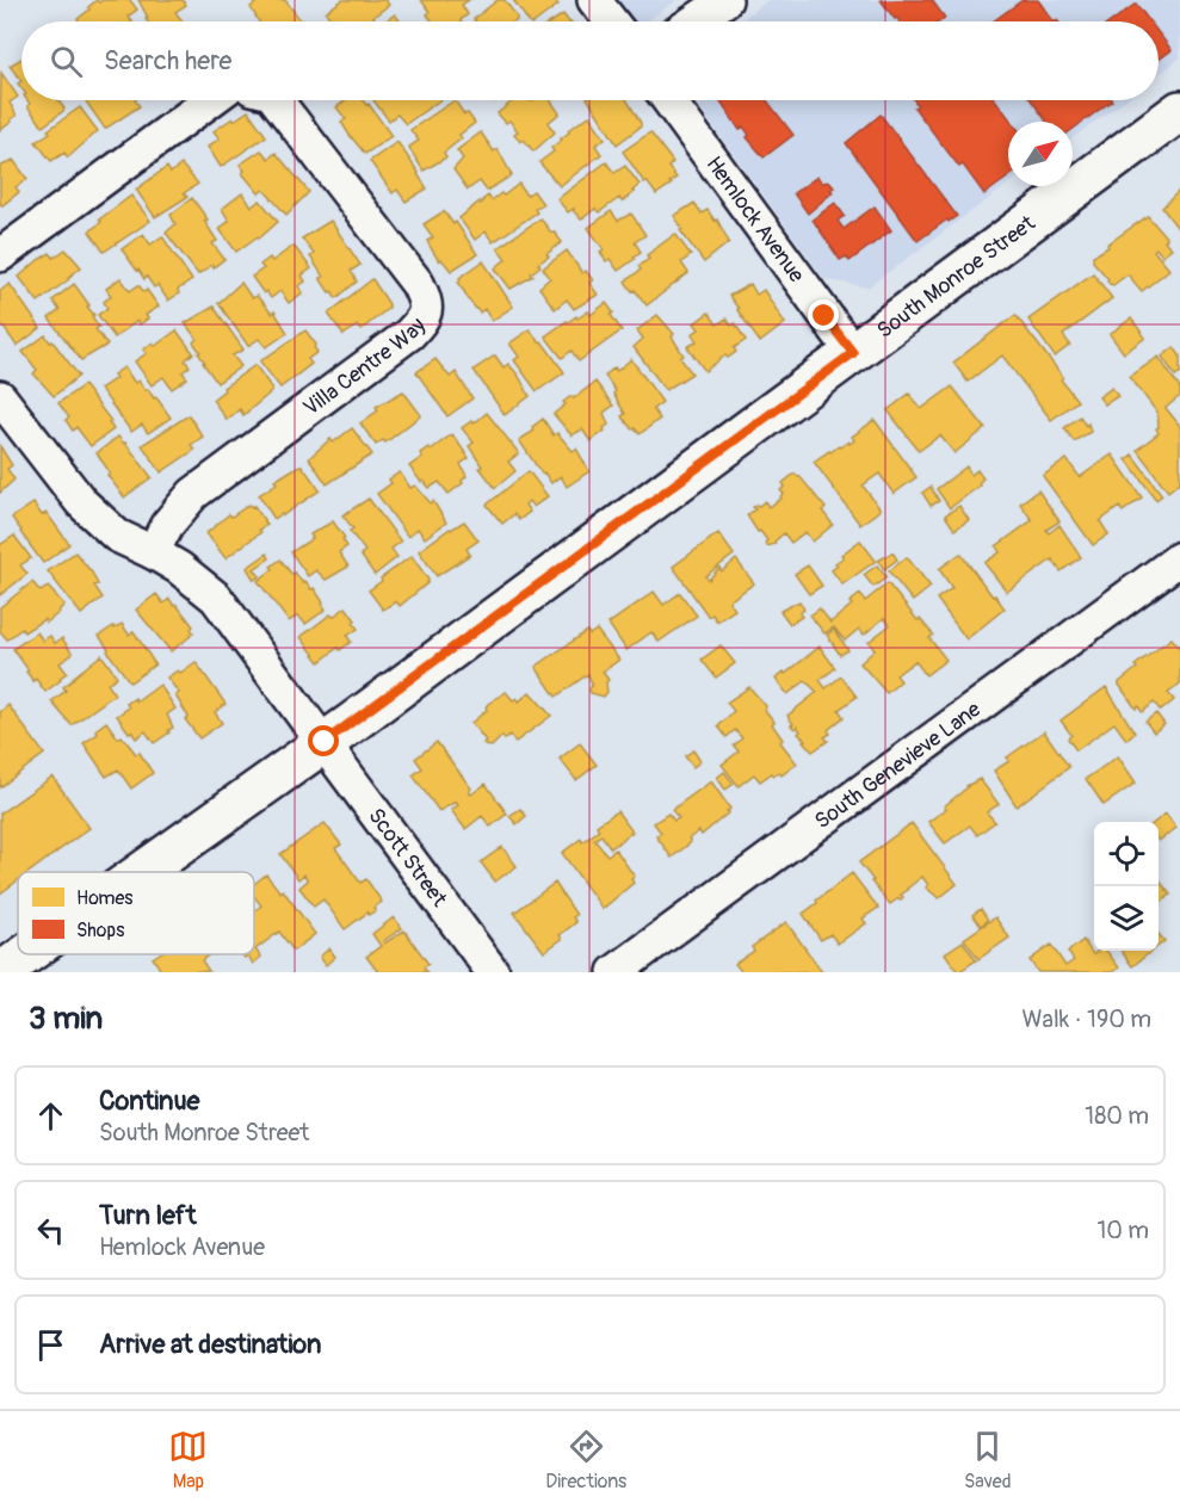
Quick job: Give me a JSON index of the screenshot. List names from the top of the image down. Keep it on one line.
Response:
{"streets":{"main road":["South Monroe Street"],"street":["Hemlock Avenue","Villa Centre Way","South Genevieve Lane","Scott Street"]},"crossings":[["Hemlock Avenue","South Monroe Street"],["South Monroe Street","Scott Street"]],"legend":["Homes","Shops"],"north":"top right","page":{"search":"Search here","heading":["3 min","Walk · 190 m"],"list":[["Continue","South Monroe Street","180 m"],["Turn left","Hemlock Avenue","10 m"],"Arrive at destination"],"nav":["Map","Directions","Saved"]}}
